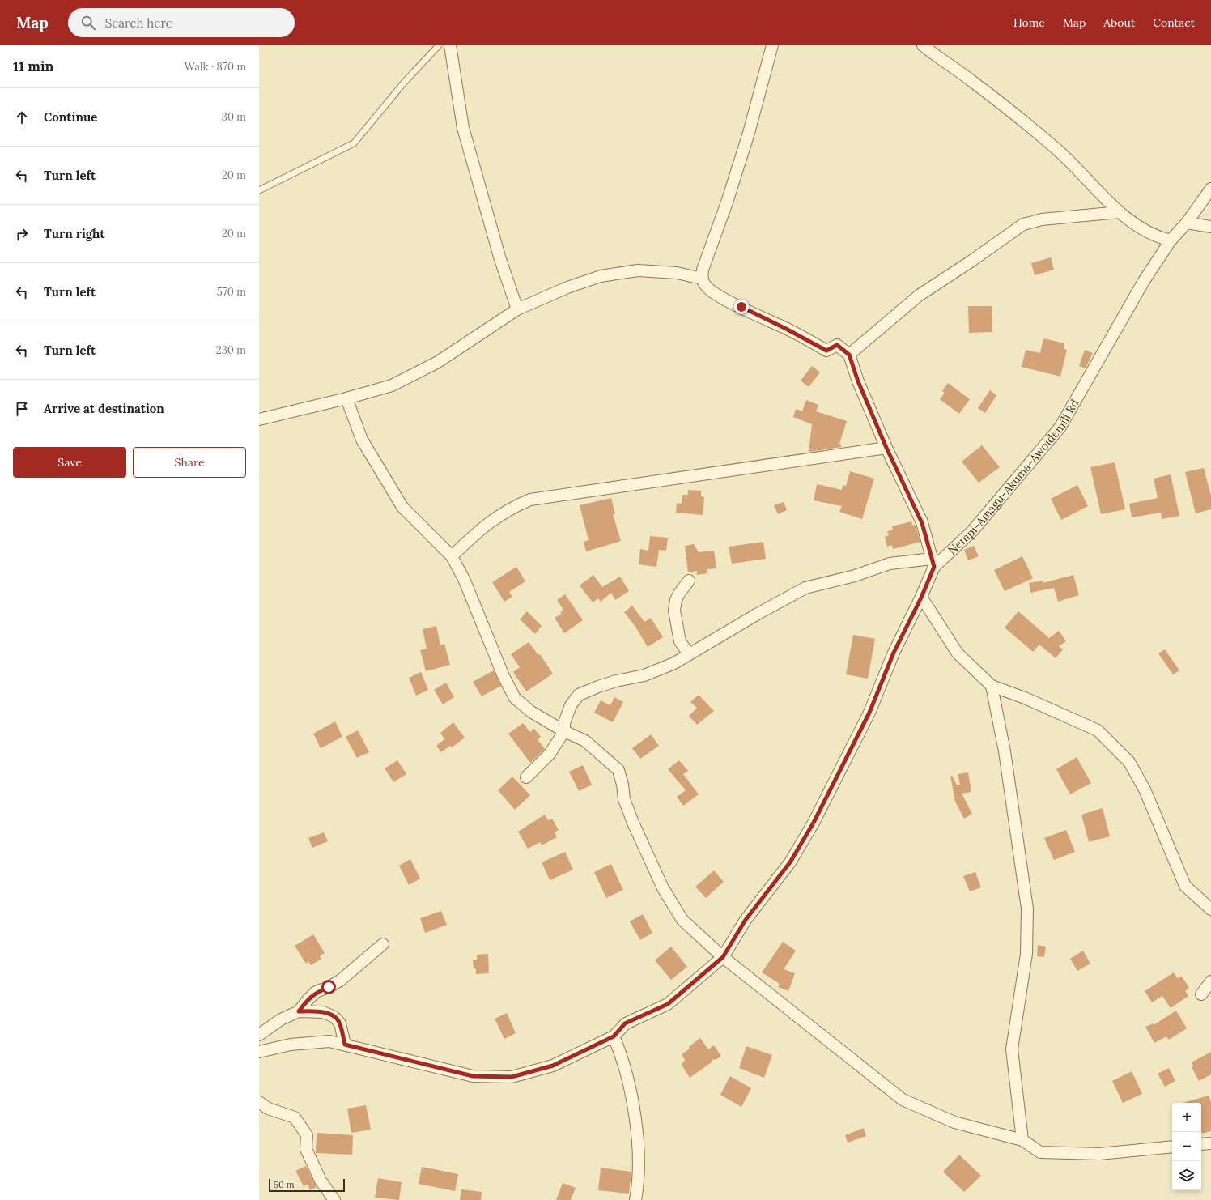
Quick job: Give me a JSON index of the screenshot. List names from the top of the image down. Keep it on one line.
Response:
{"streets":{"street":["Nempi-Amagu-Akuma-Awoidemili Rd"]},"scale_bar":"50 m","page":{"header":"Map","search":"Search here","nav":["Home","Map","About","Contact"],"heading":["11 min","Walk · 870 m"],"list":[["Continue","30 m"],["Turn left","20 m"],["Turn right","20 m"],["Turn left","570 m"],["Turn left","230 m"],"Arrive at destination"],"buttons":["Save","Share"],"map_buttons":["+","−"],"scale":"50 m"}}
